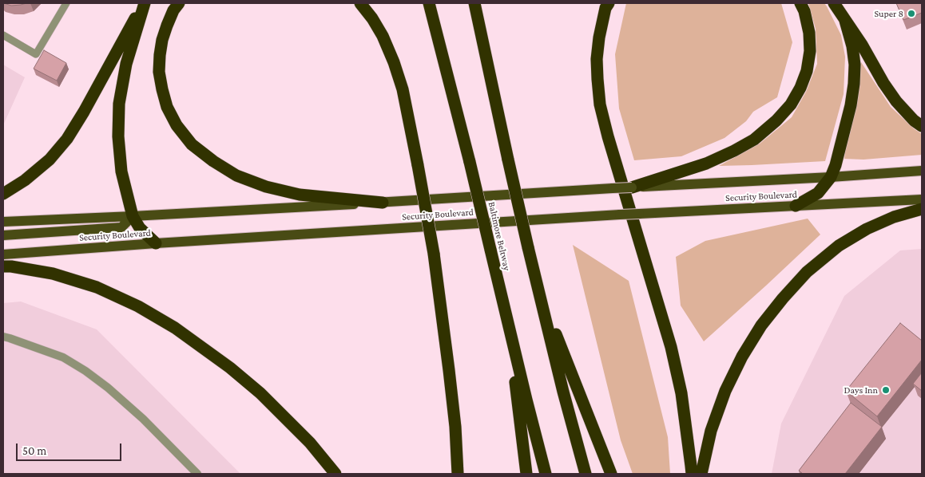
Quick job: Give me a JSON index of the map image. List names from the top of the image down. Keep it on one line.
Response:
{"streets":{"highway":["Baltimore Beltway"],"main road":["Security Boulevard"]},"places":["Super 8","Days Inn"],"scale_bar":"50 m"}
